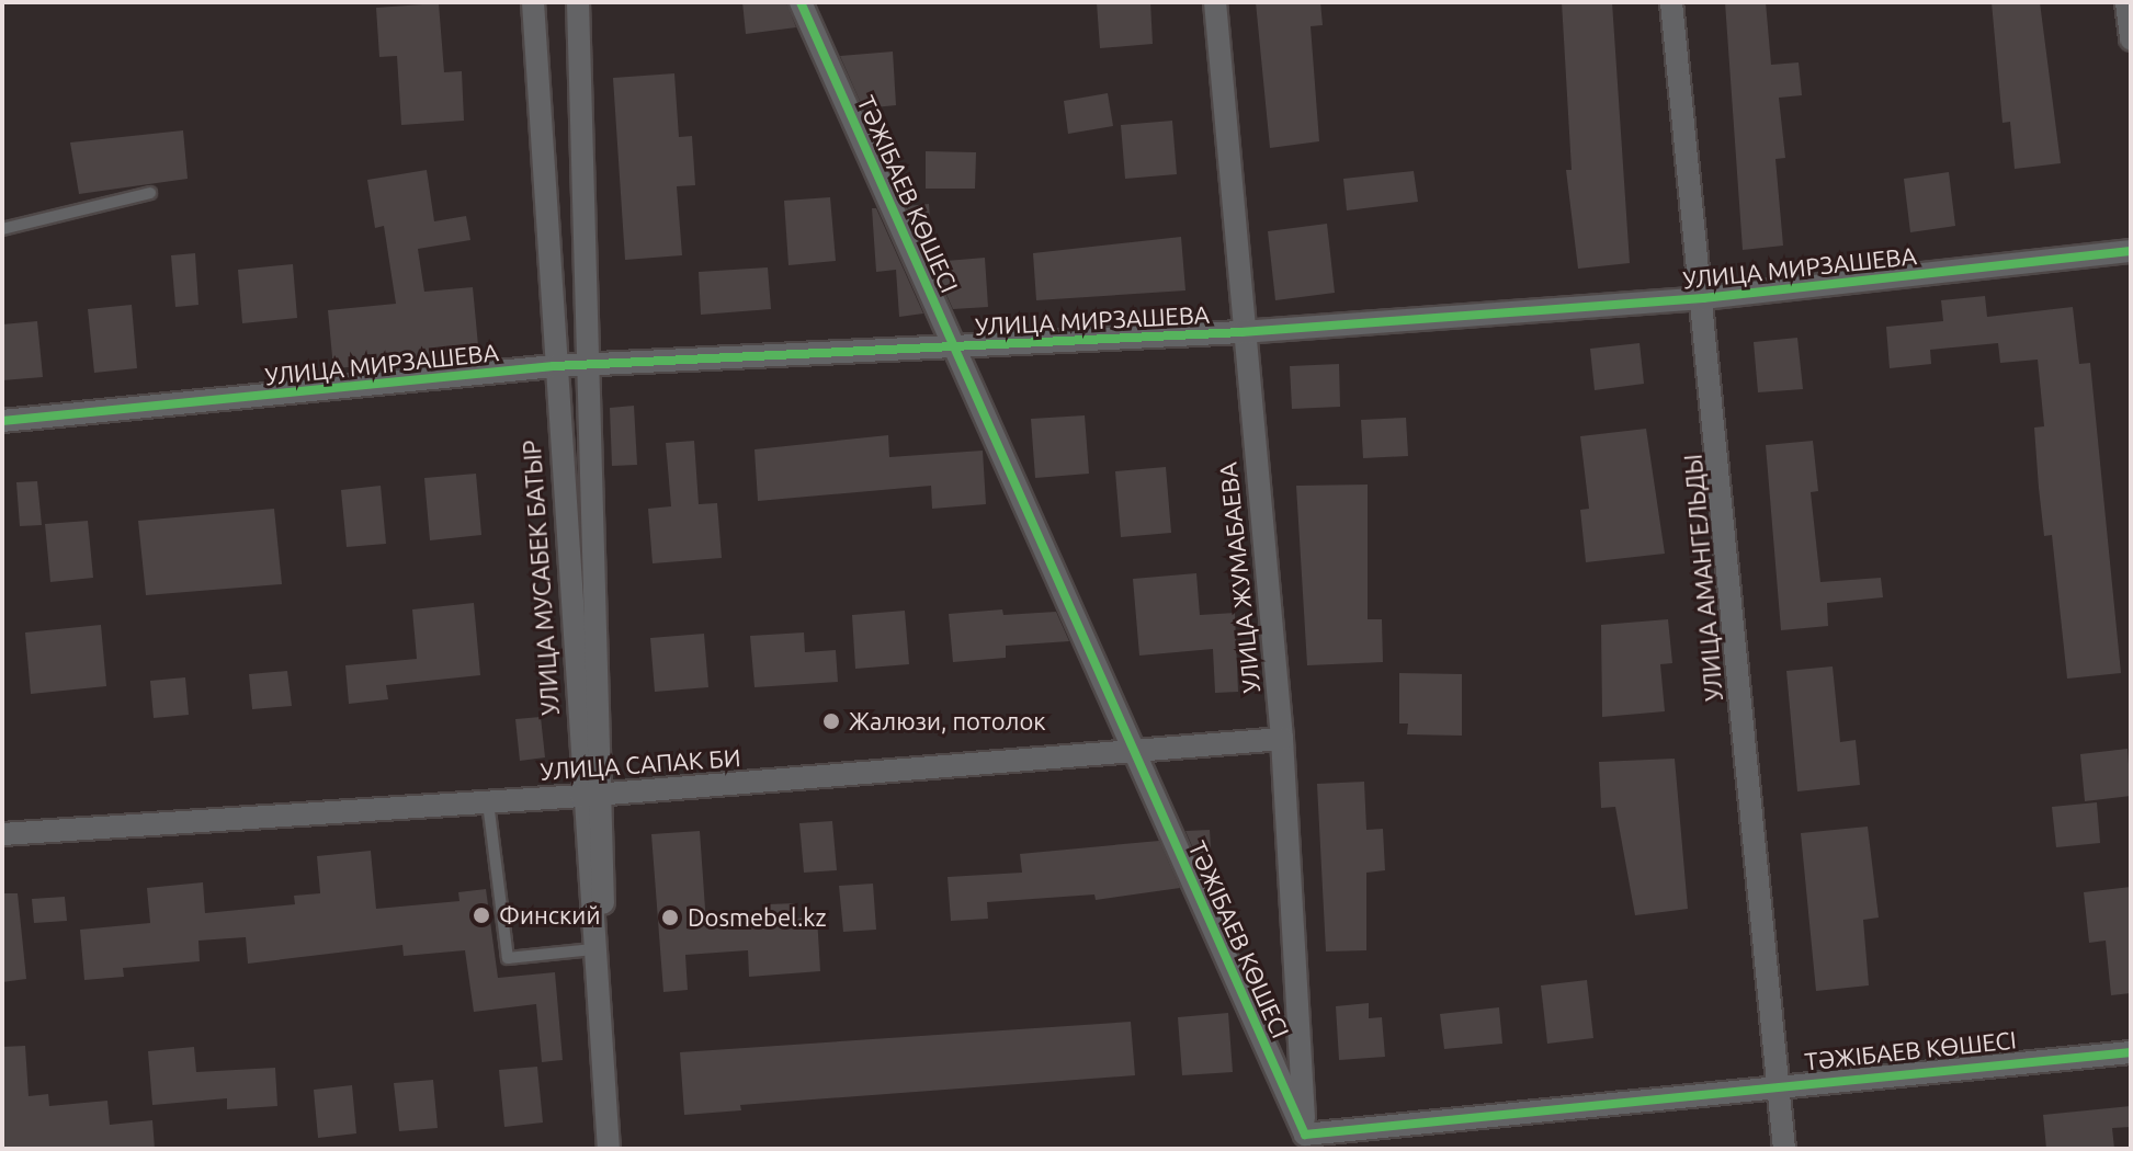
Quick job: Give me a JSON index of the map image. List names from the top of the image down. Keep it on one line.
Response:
{"streets":{"street":["ТӘЖІБАЕВ КӨШЕСІ","УЛИЦА МИРЗАШЕВА","УЛИЦА МУСАБЕК БАТЫР","УЛИЦА ЖУМАБАЕВА","УЛИЦА АМАНГЕЛЬДЫ","УЛИЦА САПАК БИ"]},"crossings":[["ТӘЖІБАЕВ КӨШЕСІ","УЛИЦА ЖУМАБАЕВА"],["ТӘЖІБАЕВ КӨШЕСІ","УЛИЦА АМАНГЕЛЬДЫ"],["УЛИЦА МИРЗАШЕВА","УЛИЦА МУСАБЕК БАТЫР"],["УЛИЦА МИРЗАШЕВА","УЛИЦА ЖУМАБАЕВА"],["УЛИЦА МИРЗАШЕВА","УЛИЦА АМАНГЕЛЬДЫ"],["УЛИЦА МУСАБЕК БАТЫР","УЛИЦА САПАК БИ"],["УЛИЦА ЖУМАБАЕВА","УЛИЦА САПАК БИ"]],"places":["Жалюзи, потолок","Финский","Dosmebel.kz"]}
